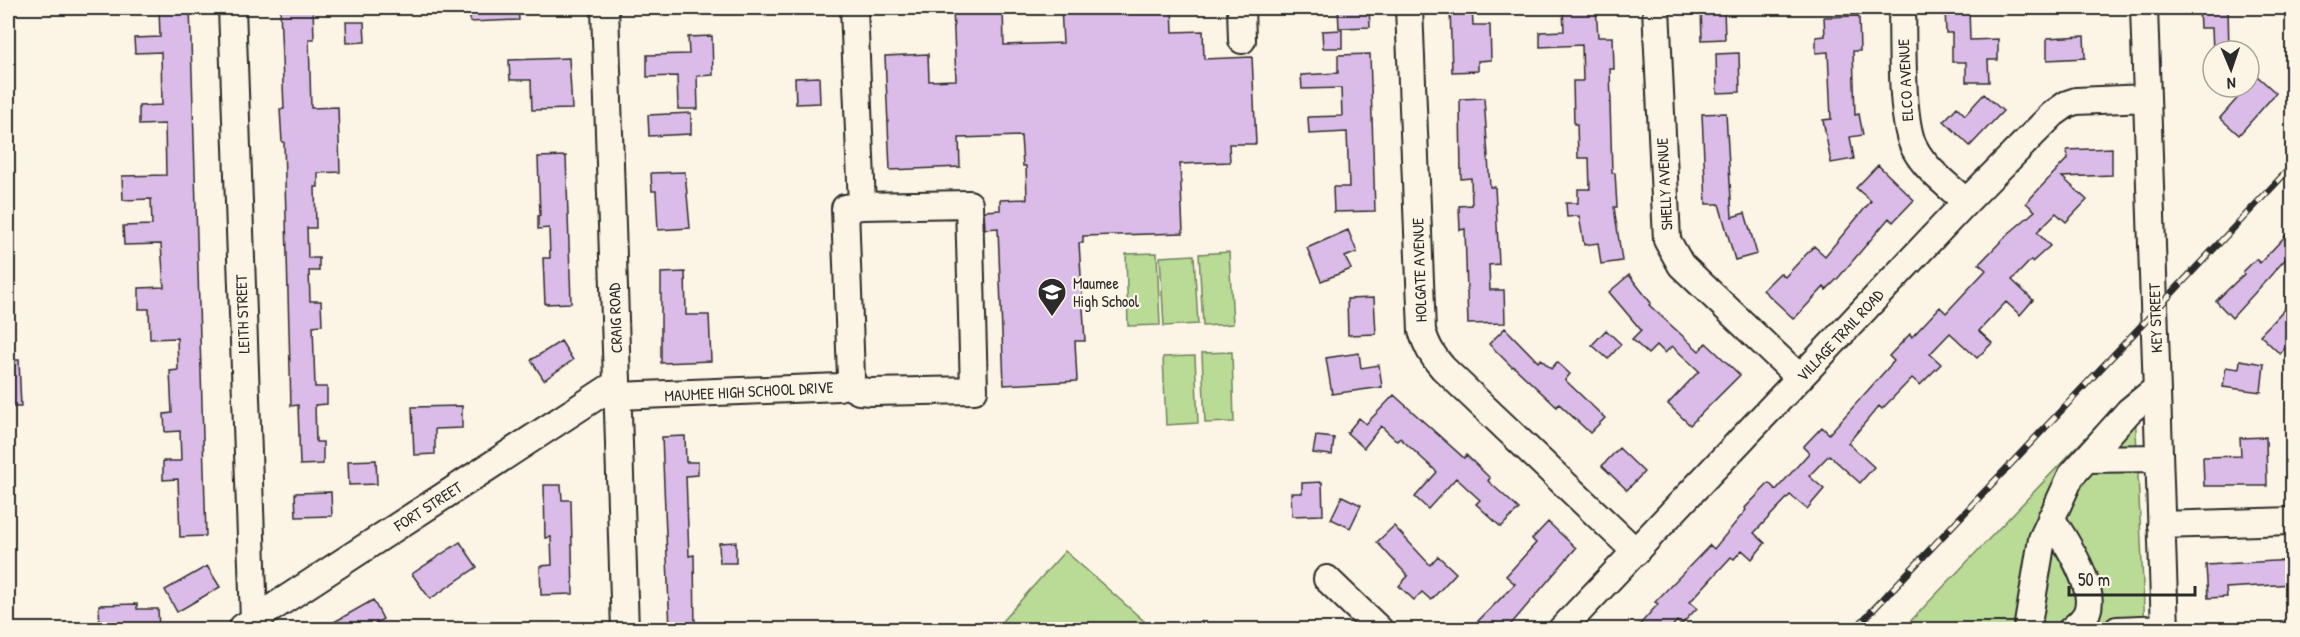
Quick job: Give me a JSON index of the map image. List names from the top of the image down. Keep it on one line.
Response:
{"streets":{"street":["ELCO AVENUE","SHELLY AVENUE","HOLGATE AVENUE","LEITH STREET","CRAIG ROAD","KEY STREET","VILLAGE TRAIL ROAD","MAUMEE HIGH SCHOOL DRIVE","FORT STREET"]},"crossings":[["ELCO AVENUE","VILLAGE TRAIL ROAD"],["SHELLY AVENUE","VILLAGE TRAIL ROAD"],["HOLGATE AVENUE","VILLAGE TRAIL ROAD"],["LEITH STREET","FORT STREET"],["CRAIG ROAD","MAUMEE HIGH SCHOOL DRIVE"],["CRAIG ROAD","FORT STREET"],["KEY STREET","VILLAGE TRAIL ROAD"],["MAUMEE HIGH SCHOOL DRIVE","FORT STREET"]],"places":{"school or university":["Maumee High School"]},"scale_bar":"50 m","north":"bottom"}
